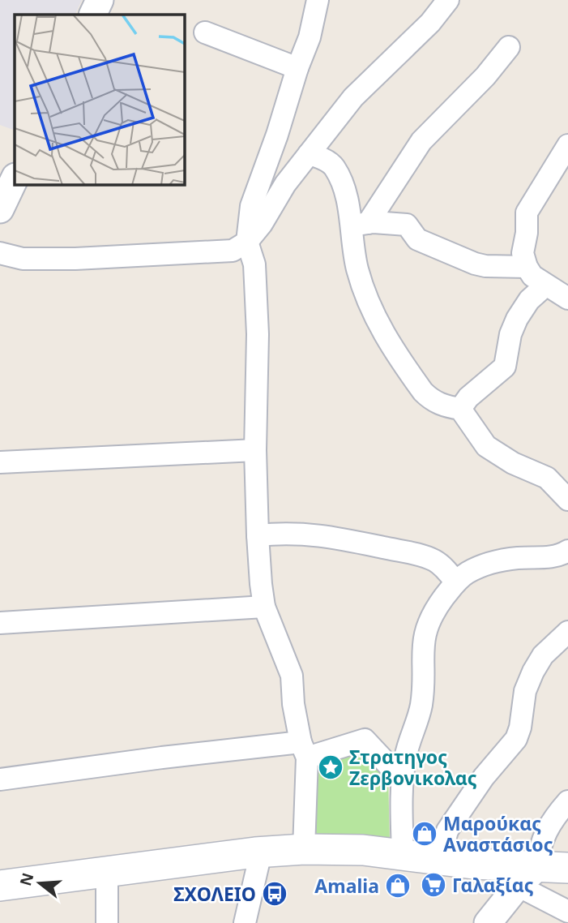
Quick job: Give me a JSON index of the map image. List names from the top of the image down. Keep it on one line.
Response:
{"places":{"place":["Στρατηγος Ζερβονικολας"],"shop":["Μαρούκας Αναστάσιος","Amalia"],"supermarket":["Γαλαξίας"],"bus stop":["ΣΧΟΛΕΙΟ"]},"north":"left"}
